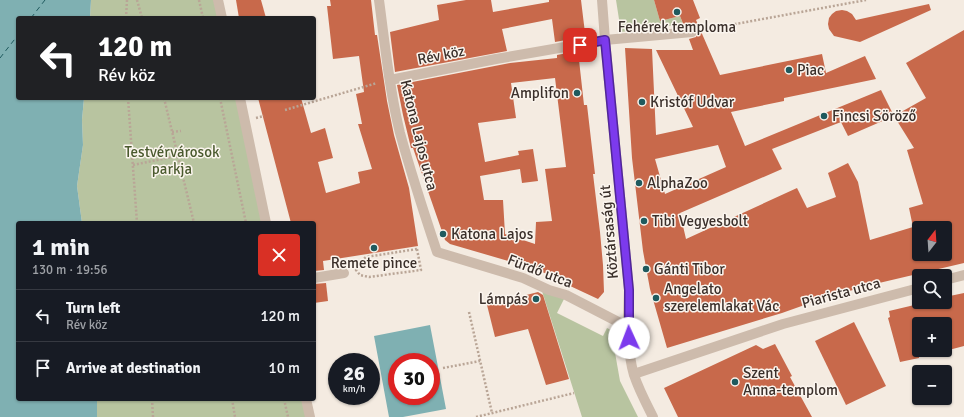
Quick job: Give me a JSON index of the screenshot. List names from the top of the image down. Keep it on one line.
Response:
{"streets":{"street":["Rév köz","Katona Lajos utca","Köztársaság út","Fürdő utca","Piarista utca"]},"crossings":[["Rév köz","Katona Lajos utca"],["Rév köz","Köztársaság út"],["Katona Lajos utca","Fürdő utca"],["Köztársaság út","Fürdő utca"],["Köztársaság út","Piarista utca"]],"parks":["Testvérvárosok parkja"],"places":["Fehérek temploma","Piac","Amplifon","Kristóf Udvar","Fincsi Söröző","AlphaZoo","Tibi Vegyesbolt","Katona Lajos","Remete pince","Gánti Tibor","Angelato szerelemlakat Vác","Lámpás","Szent Anna-templom"],"north":"top","page":{"turn":["120 m","Rév köz"],"map_buttons":["+","−"],"heading":["1 min","130 m · 19:56"],"list":[{"name":"Turn left","note":"Rév köz","value":"120 m"},{"name":"Arrive at destination","value":"10 m"}],"speed":"26 km/h","limit":"30"}}
